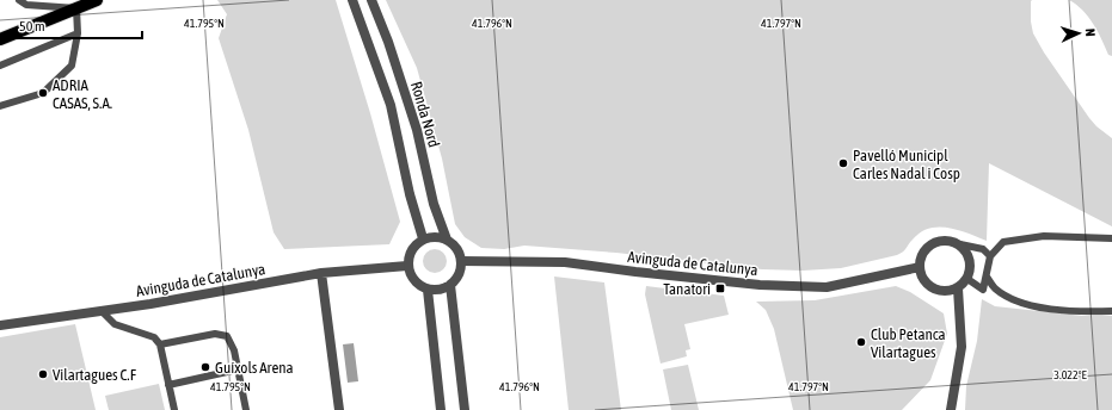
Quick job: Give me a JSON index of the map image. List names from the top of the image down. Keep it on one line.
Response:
{"streets":{"street":["Ronda Nord","Avinguda de Catalunya"]},"crossings":[["Ronda Nord","Avinguda de Catalunya"]],"places":{"other":["ADRIA CASAS, S.A.","Pavelló Municipl Carles Nadal i Cosp","Club Petanca Vilartagues","Guíxols Arena","Vilartagues C.F"],"transit":["Tanatori"]},"scale_bar":"50 m","north":"right","coordinates":["41.795°N","41.796°N","41.797°N","3.022°E"]}
